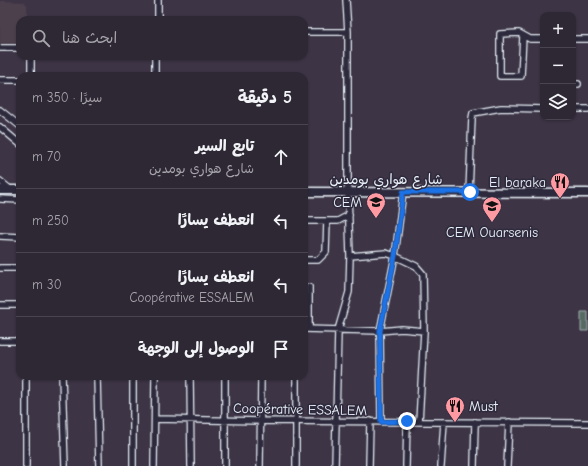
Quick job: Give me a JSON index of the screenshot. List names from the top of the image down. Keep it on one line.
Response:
{"streets":{"main road":["شارع هواري بومدين"],"street":["Coopérative ESSALEM"]},"places":{"restaurant":["El baraka","Must"],"school or university":["CEM","CEM Ouarsenis"]},"page":{"map_buttons":["+","−"],"search":"ابحث هنا","heading":["5 دقيقة","سيرًا · 350 m"],"list":[["تابع السير","شارع هواري بومدين","70 m"],["انعطف يسارًا","250 m"],["انعطف يسارًا","Coopérative ESSALEM","30 m"],"الوصول إلى الوجهة"]}}
